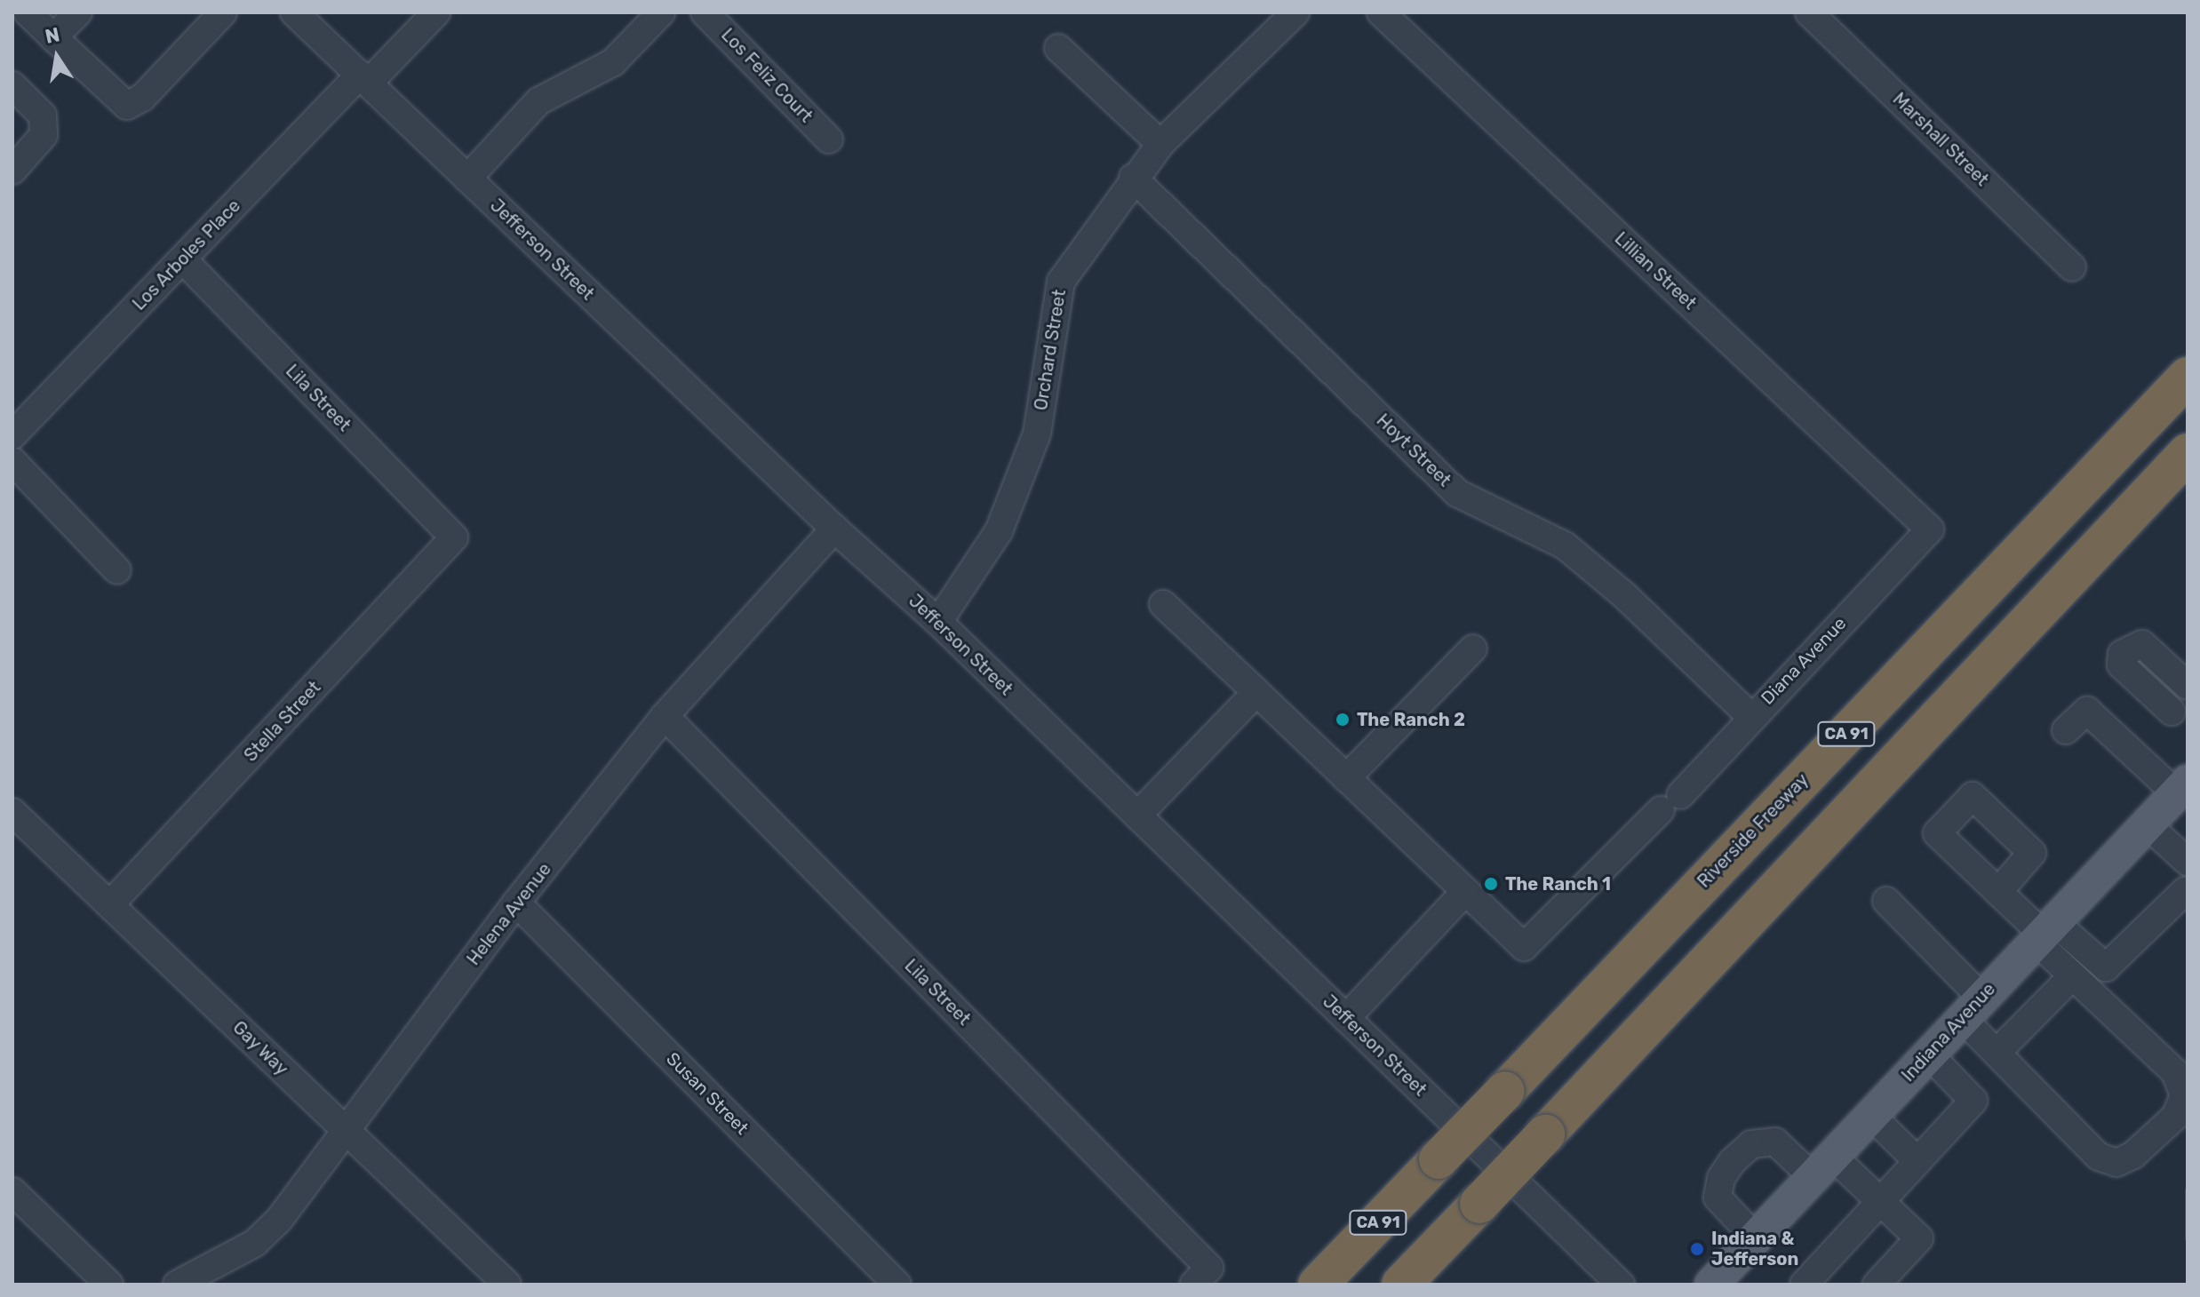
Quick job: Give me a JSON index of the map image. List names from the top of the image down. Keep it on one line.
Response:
{"streets":{"highway":["CA 91","Riverside Freeway"],"main road":["Indiana Avenue"],"street":["Los Feliz Court","Marshall Street","Jefferson Street","Los Arboles Place","Lillian Street","Orchard Street","Lila Street","Hoyt Street","Diana Avenue","Stella Street","Helena Avenue","Gay Way","Susan Street"]},"crossings":[["Jefferson Street","Los Arboles Place"],["Jefferson Street","Orchard Street"],["Jefferson Street","Helena Avenue"],["Los Arboles Place","Lila Street"],["Lillian Street","Diana Avenue"],["Orchard Street","Hoyt Street"],["Lila Street","Stella Street"],["Lila Street","Helena Avenue"],["Hoyt Street","Diana Avenue"],["Stella Street","Gay Way"],["Helena Avenue","Gay Way"],["Helena Avenue","Susan Street"]],"places":["The Ranch 2","The Ranch 1","Indiana & Jefferson"],"north":"top"}
